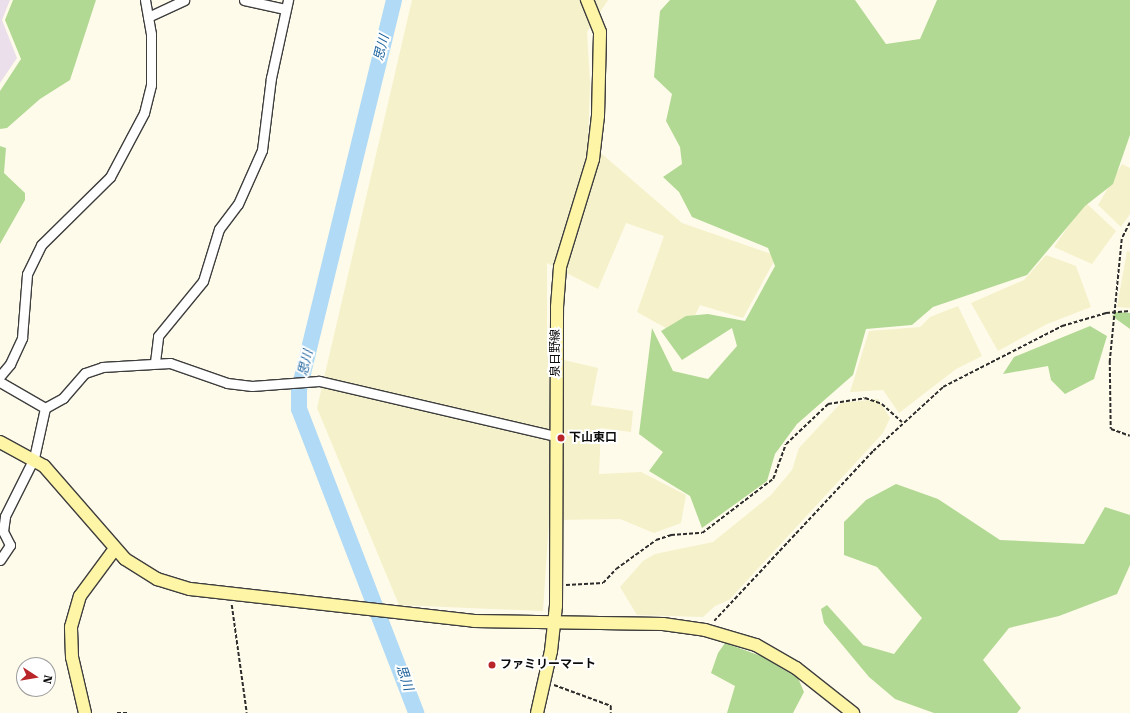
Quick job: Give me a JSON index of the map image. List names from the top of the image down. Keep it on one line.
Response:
{"streets":{"street":["泉日野線"]},"water":["思川"],"places":["下山東口","ファミリーマート"],"north":"right"}
